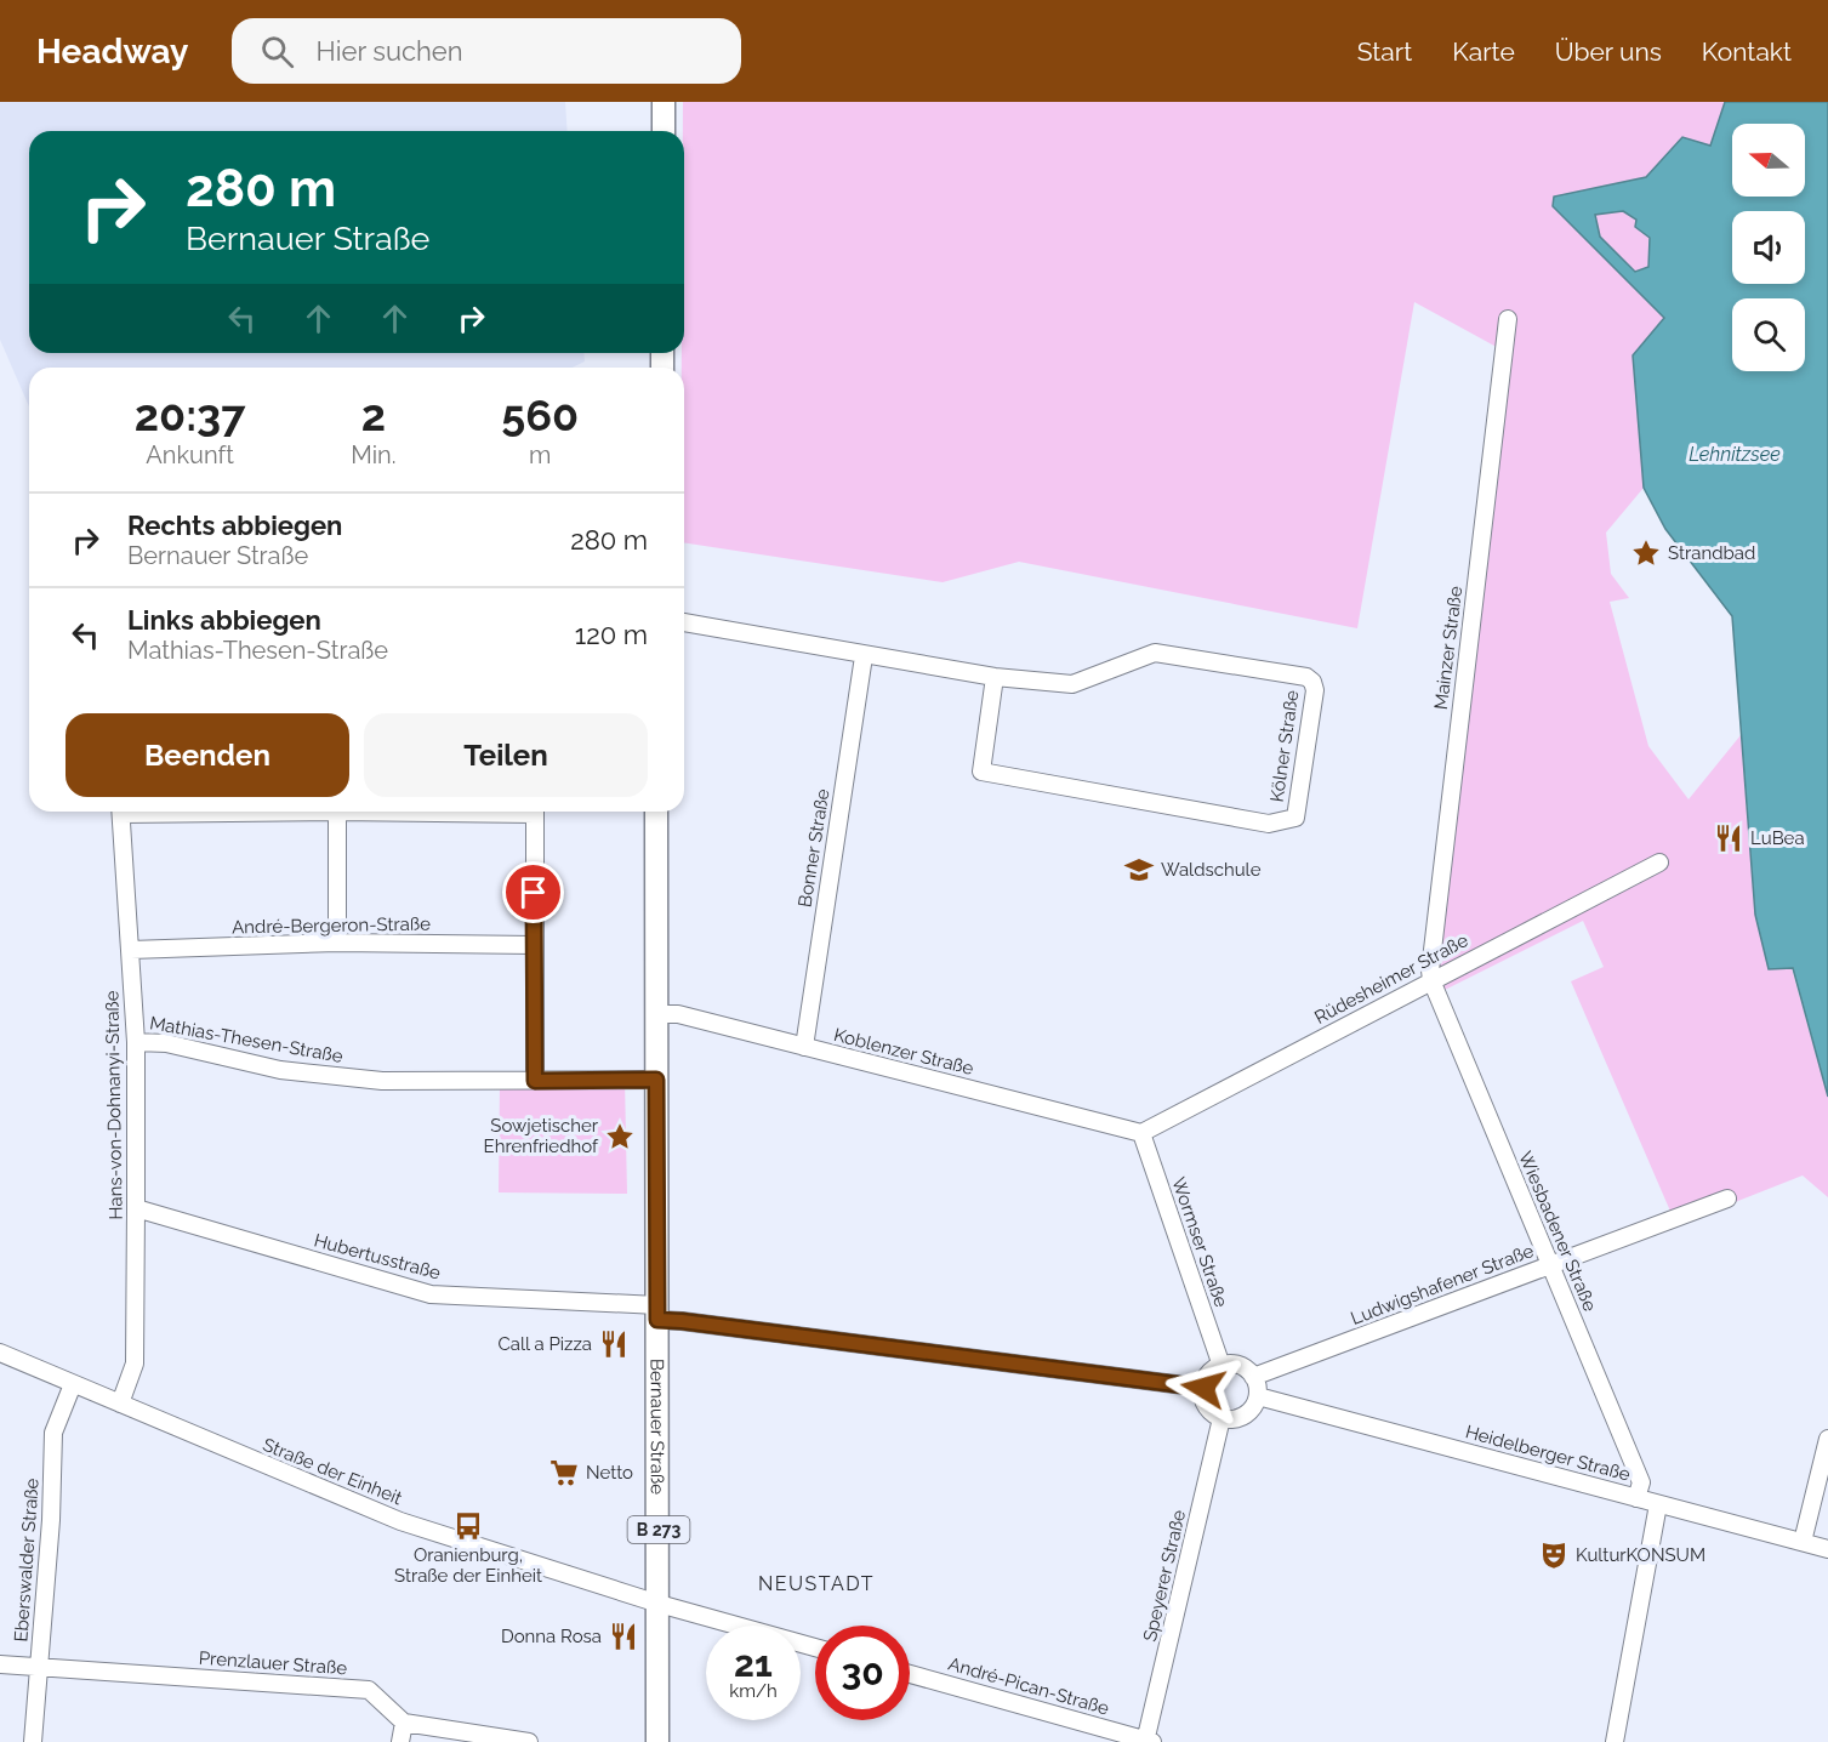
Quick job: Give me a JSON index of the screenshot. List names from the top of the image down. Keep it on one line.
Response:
{"streets":{"main road":["Bernauer Straße","B 273"],"street":["Mainzer Straße","Kölner Straße","Bonner Straße","André-Bergeron-Straße","Rüdesheimer Straße","Mathias-Thesen-Straße","Koblenzer Straße","Hans-von-Dohnanyi-Straße","Wiesbadener Straße","Wormser Straße","Hubertusstraße","Ludwigshafener Straße","Heidelberger Straße","Straße der Einheit","Eberswalder Straße","Speyerer Straße","Prenzlauer Straße","André-Pican-Straße"]},"crossings":[["Mainzer Straße","Rüdesheimer Straße"],["Mainzer Straße","Wiesbadener Straße"],["Kölner Straße","Bonner Straße"],["Bonner Straße","Koblenzer Straße"],["André-Bergeron-Straße","Hans-von-Dohnanyi-Straße"],["Rüdesheimer Straße","Koblenzer Straße"],["Rüdesheimer Straße","Wiesbadener Straße"],["Rüdesheimer Straße","Wormser Straße"],["Mathias-Thesen-Straße","Hans-von-Dohnanyi-Straße"],["Mathias-Thesen-Straße","Bernauer Straße"],["Koblenzer Straße","Wormser Straße"],["Koblenzer Straße","Bernauer Straße"],["Hans-von-Dohnanyi-Straße","Hubertusstraße"],["Hans-von-Dohnanyi-Straße","Straße der Einheit"],["Wiesbadener Straße","Ludwigshafener Straße"],["Wiesbadener Straße","Heidelberger Straße"],["Wormser Straße","Ludwigshafener Straße"],["Wormser Straße","Heidelberger Straße"],["Wormser Straße","Speyerer Straße"],["Hubertusstraße","Bernauer Straße"],["Ludwigshafener Straße","Heidelberger Straße"],["Ludwigshafener Straße","Speyerer Straße"],["Bernauer Straße","Straße der Einheit"],["Heidelberger Straße","Speyerer Straße"],["Straße der Einheit","Eberswalder Straße"],["Eberswalder Straße","Prenzlauer Straße"],["Speyerer Straße","André-Pican-Straße"]],"districts":["NEUSTADT"],"water":["Lehnitzsee"],"places":{"place":["Strandbad","Sowjetischer Ehrenfriedhof"],"restaurant":["LuBea","Call a Pizza","Donna Rosa"],"school or university":["Waldschule"],"supermarket":["Netto"],"bus stop":["Oranienburg, Straße der Einheit"],"theatre":["KulturKONSUM"]},"north":"left","page":{"header":"Headway","search":"Hier suchen","nav":["Start","Karte","Über uns","Kontakt"],"turn":["280 m","Bernauer Straße"],"eta":["20:37","Ankunft","2","Min.","560","m"],"list":[{"name":"Rechts abbiegen","note":"Bernauer Straße","value":"280 m"},{"name":"Links abbiegen","note":"Mathias-Thesen-Straße","value":"120 m"}],"buttons":["Beenden","Teilen"],"speed":"21 km/h","limit":"30"}}
